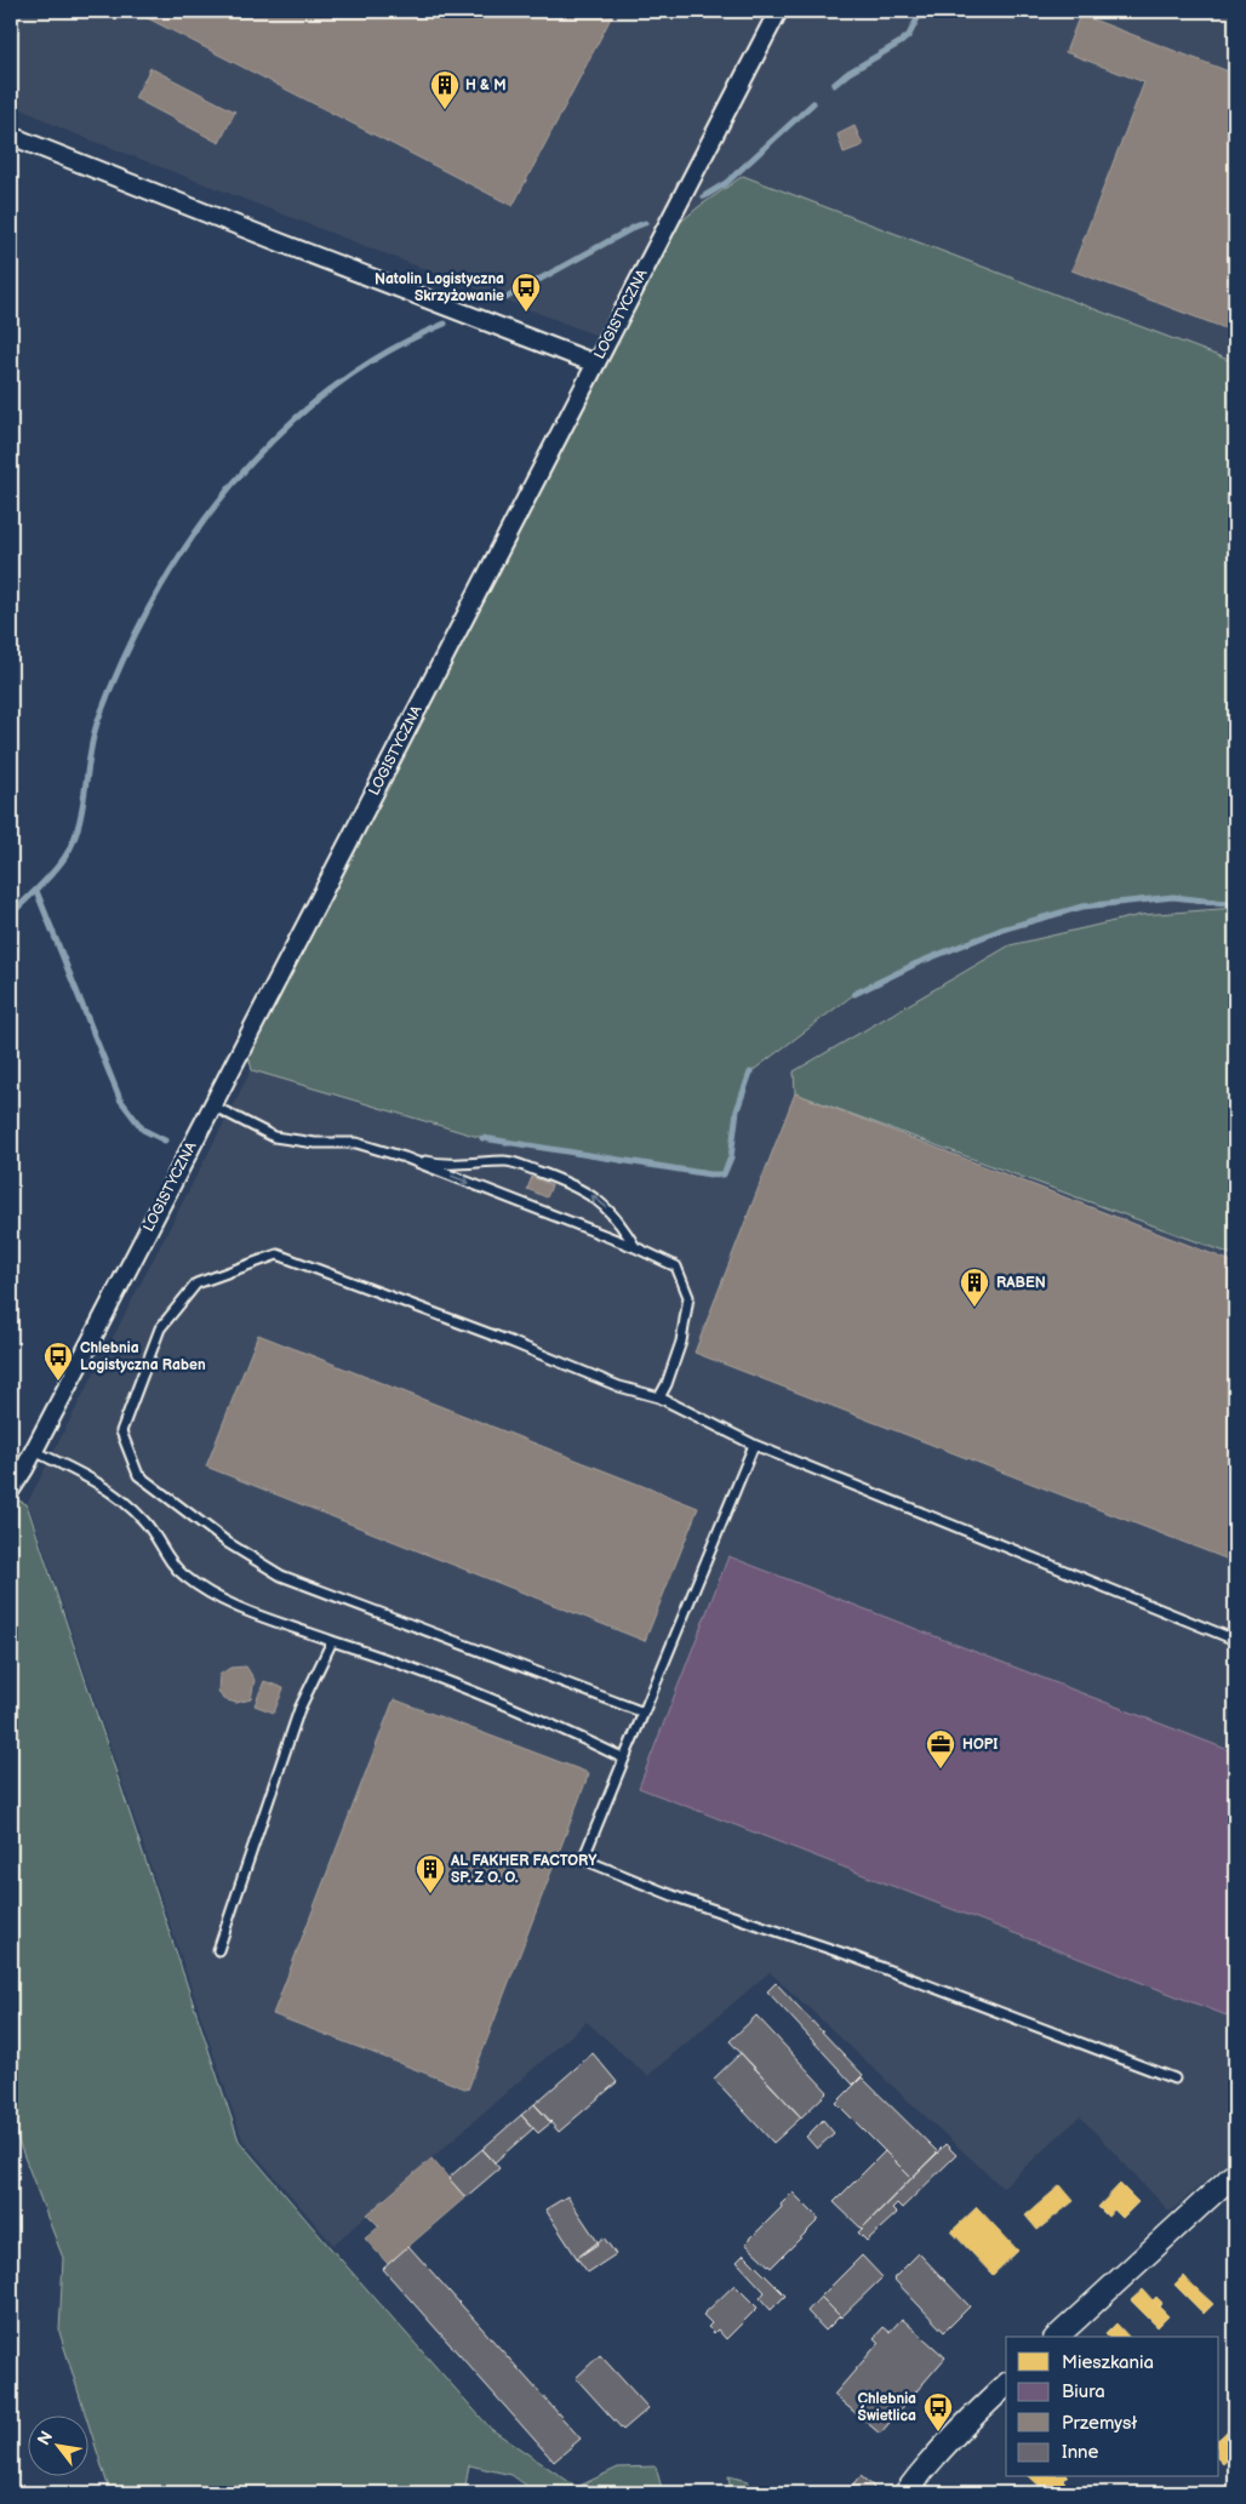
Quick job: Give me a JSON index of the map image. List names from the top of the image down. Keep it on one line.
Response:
{"streets":{"street":["LOGISTYCZNA"]},"places":{"building":["H & M","RABEN","AL FAKHER FACTORY SP. Z O. O."],"bus stop":["Natolin Logistyczna Skrzyżowanie","Chlebnia Logistyczna Raben","Chlebnia Świetlica"],"office":["HOPI"]},"legend":["Mieszkania","Biura","Przemysł","Inne"],"north":"top left"}
